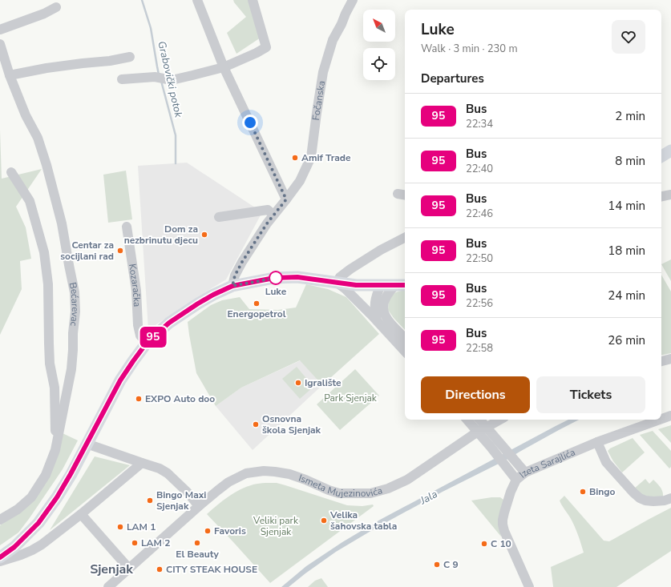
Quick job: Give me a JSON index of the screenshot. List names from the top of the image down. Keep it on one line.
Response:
{"streets":{"street":["Fočanska","Kozaračka","Bećarevac","Izeta Sarajlića","Ismeta Mujezinovića"]},"districts":["Sjenjak"],"water":["Grabovički potok","Jala"],"parks":["Park Sjenjak","Veliki park Sjenjak"],"places":["Amif Trade","Dom za nezbrinutu djecu","Centar za socijlani rad","Luke","Energopetrol","Igralište","EXPO Auto doo","Osnovna škola Sjenjak","Bingo","Bingo Maxi Sjenjak","Velika šahovska tabla","LAM 1","Favoris","LAM 2","El Beauty","C 10","C 9","CITY STEAK HOUSE"],"lines":["bus line 95"],"north":"top left","page":{"on_map":"95","heading":[["Luke","Walk · 3 min · 230 m"],"Departures"],"list":[{"mark":"95","name":"Bus","note":"22:34","value":"2 min"},{"mark":"95","name":"Bus","note":"22:40","value":"8 min"},{"mark":"95","name":"Bus","note":"22:46","value":"14 min"},{"mark":"95","name":"Bus","note":"22:50","value":"18 min"},{"mark":"95","name":"Bus","note":"22:56","value":"24 min"},{"mark":"95","name":"Bus","note":"22:58","value":"26 min"}],"buttons":["Directions","Tickets"]}}
